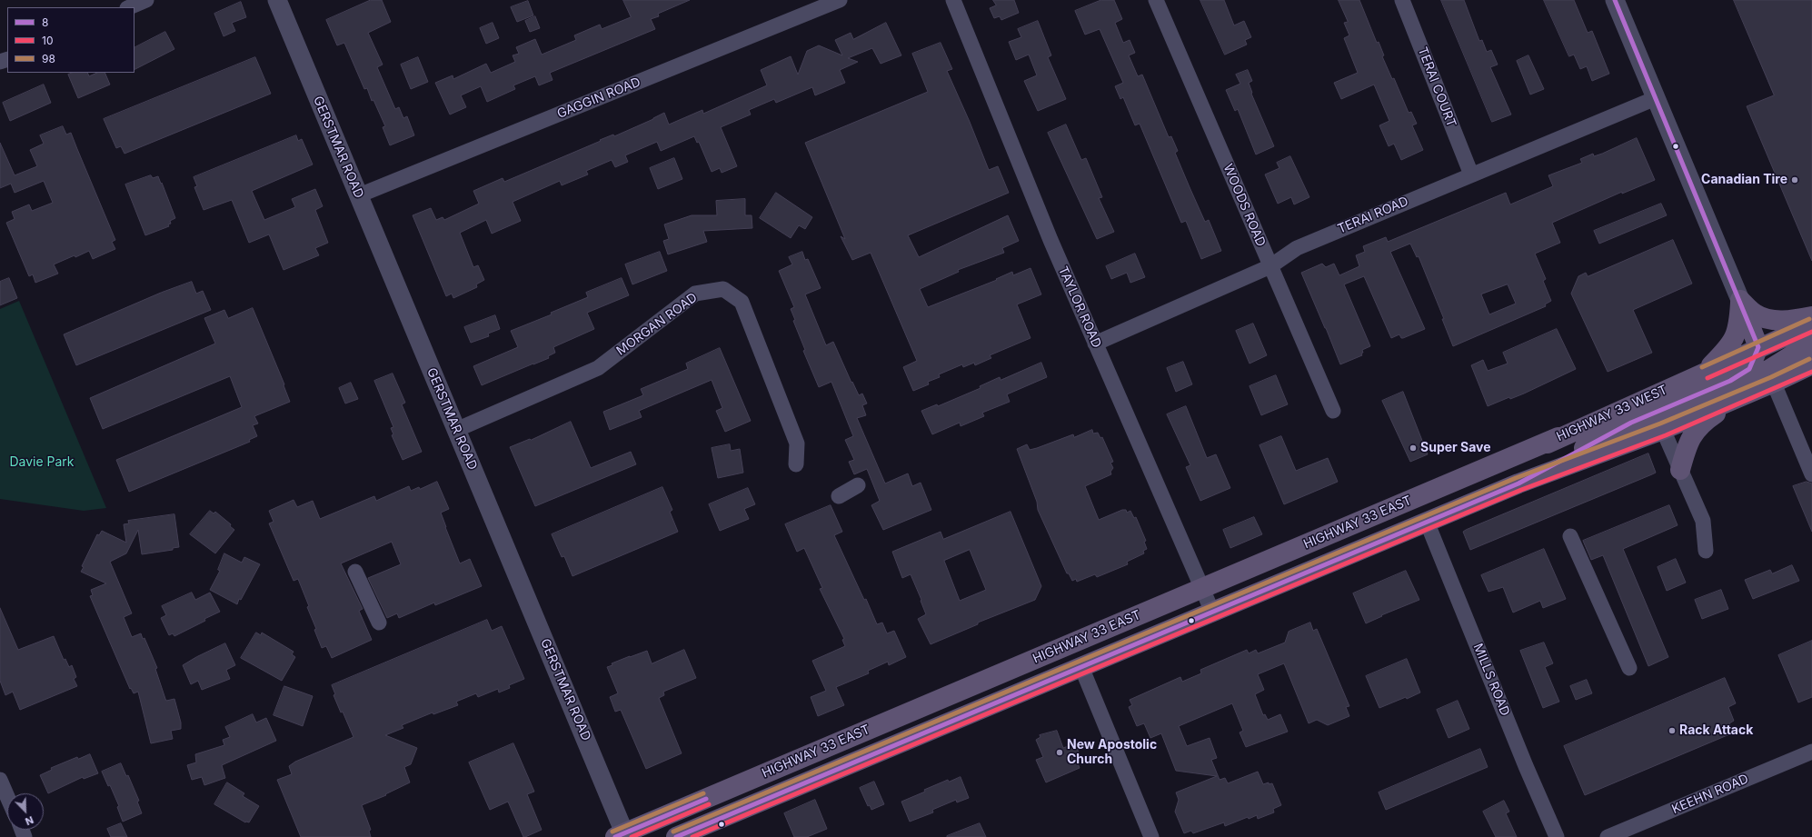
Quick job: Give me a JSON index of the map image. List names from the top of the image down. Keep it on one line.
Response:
{"streets":{"main road":["HIGHWAY 33 WEST","HIGHWAY 33 EAST"],"street":["TERAI COURT","GAGGIN ROAD","GERSTMAR ROAD","WOODS ROAD","TERAI ROAD","TAYLOR ROAD","MORGAN ROAD","MILLS ROAD","KEEHN ROAD"]},"crossings":[["TERAI COURT","TERAI ROAD"],["GAGGIN ROAD","GERSTMAR ROAD"],["GERSTMAR ROAD","MORGAN ROAD"],["GERSTMAR ROAD","HIGHWAY 33 EAST"],["WOODS ROAD","TERAI ROAD"],["TERAI ROAD","TAYLOR ROAD"],["TAYLOR ROAD","HIGHWAY 33 EAST"],["HIGHWAY 33 WEST","HIGHWAY 33 EAST"],["HIGHWAY 33 WEST","MILLS ROAD"]],"parks":["Davie Park"],"places":["Canadian Tire","Super Save","Rack Attack","New Apostolic Church"],"lines":["transit line 8","transit line 98","transit line 10"],"legend":["8","10","98"],"north":"bottom right"}
